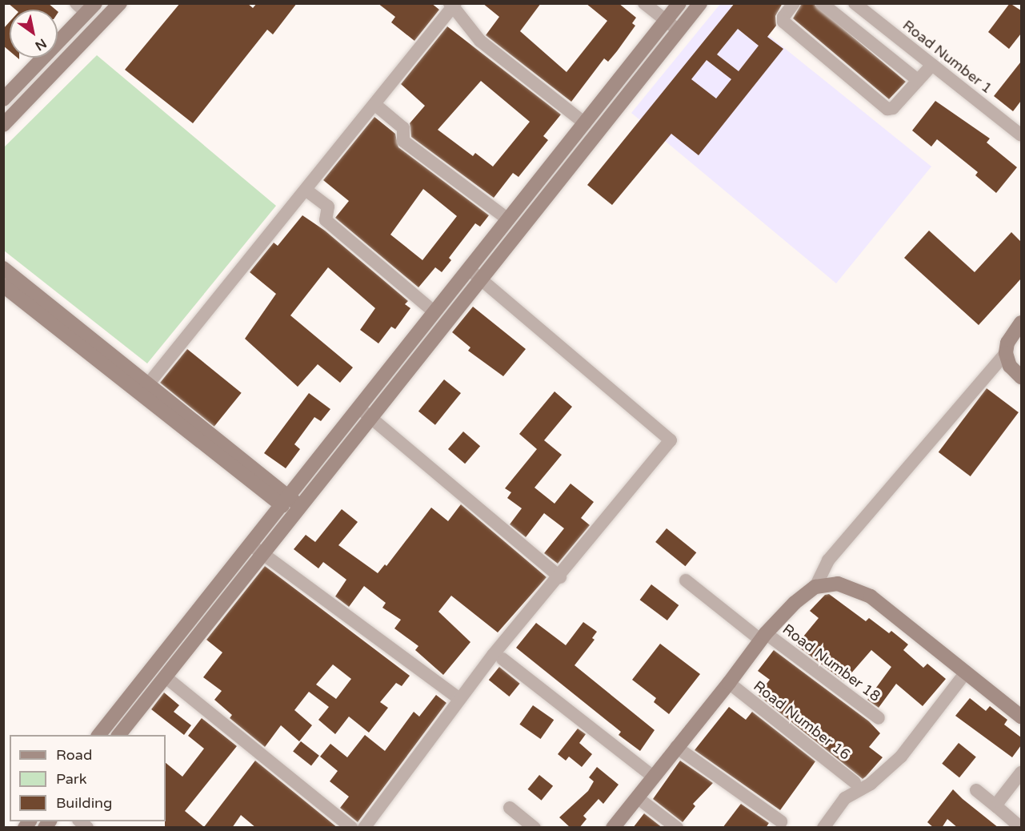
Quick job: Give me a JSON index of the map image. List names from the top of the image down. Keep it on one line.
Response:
{"streets":{"street":["Road Number 1","Road Number 18","Road Number 16"]},"legend":["Road","Park","Building"],"north":"bottom right"}
